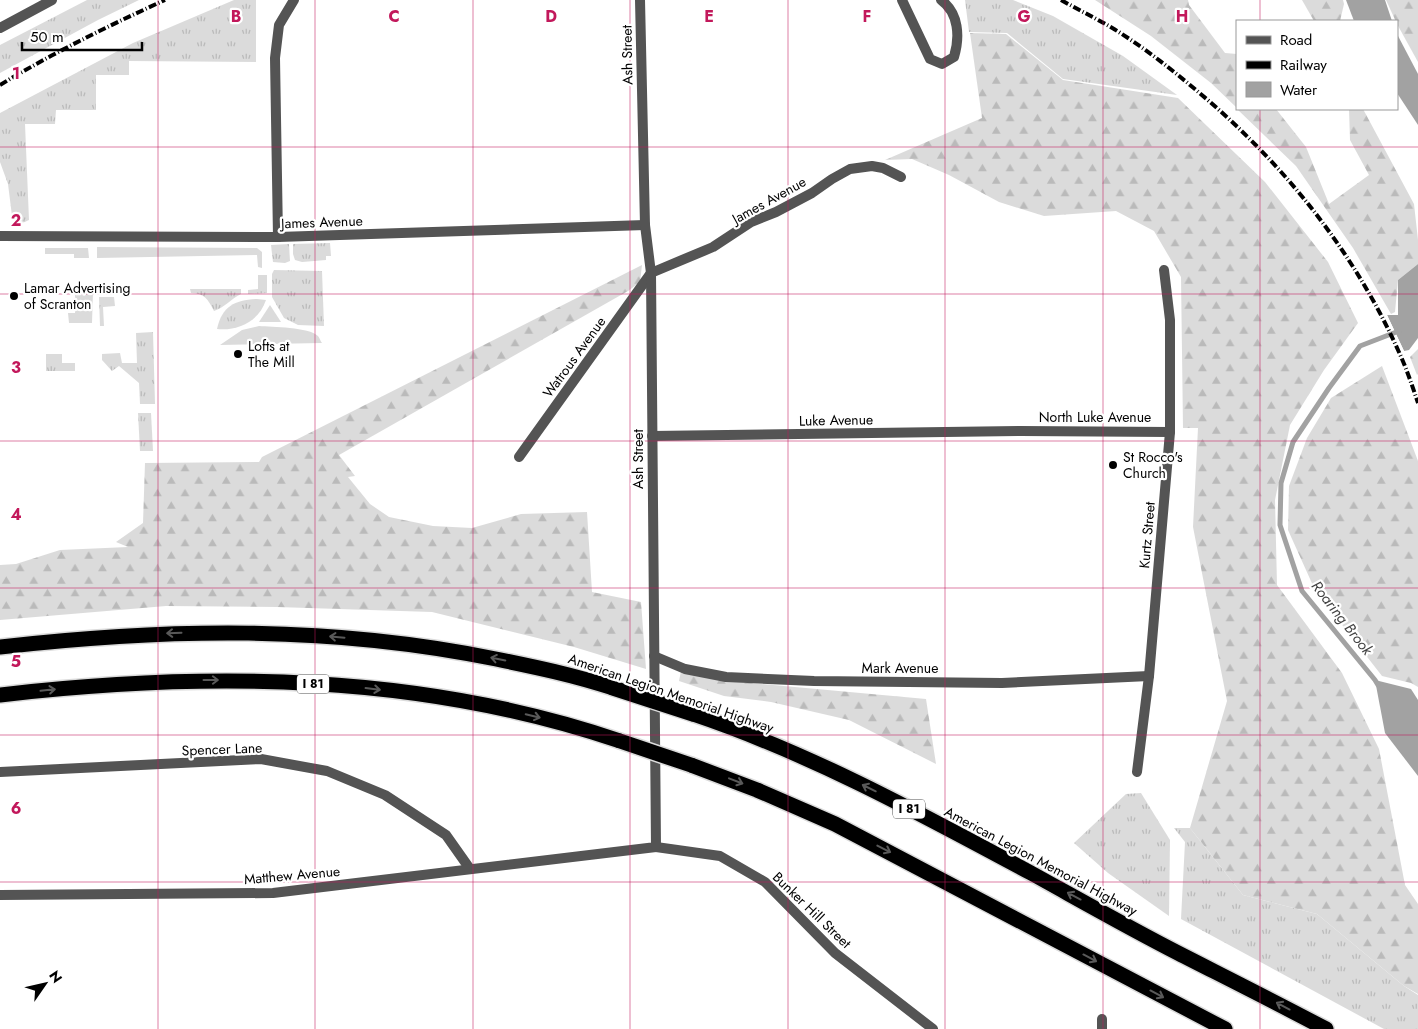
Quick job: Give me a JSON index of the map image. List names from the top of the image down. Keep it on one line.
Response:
{"streets":{"highway":["I 81","American Legion Memorial Highway"],"street":["Ash Street","James Avenue","Watrous Avenue","North Luke Avenue","Luke Avenue","Kurtz Street","Mark Avenue","Spencer Lane","Matthew Avenue","Bunker Hill Street"]},"crossings":[["Ash Street","James Avenue"],["Ash Street","Watrous Avenue"],["Ash Street","Luke Avenue"],["Ash Street","Mark Avenue"],["Ash Street","Matthew Avenue"],["Ash Street","Bunker Hill Street"],["James Avenue","Watrous Avenue"],["North Luke Avenue","Luke Avenue"],["North Luke Avenue","Kurtz Street"],["Kurtz Street","Mark Avenue"],["Spencer Lane","Matthew Avenue"],["Matthew Avenue","Bunker Hill Street"]],"water":["Roaring Brook"],"places":["Lamar Advertising of Scranton","Lofts at The Mill","St Rocco's Church"],"legend":["Road","Railway","Water"],"scale_bar":"50 m","north":"top right","grid":{"columns":["B","C","D","E","F","G","H"],"rows":["1","2","3","4","5","6"]}}
